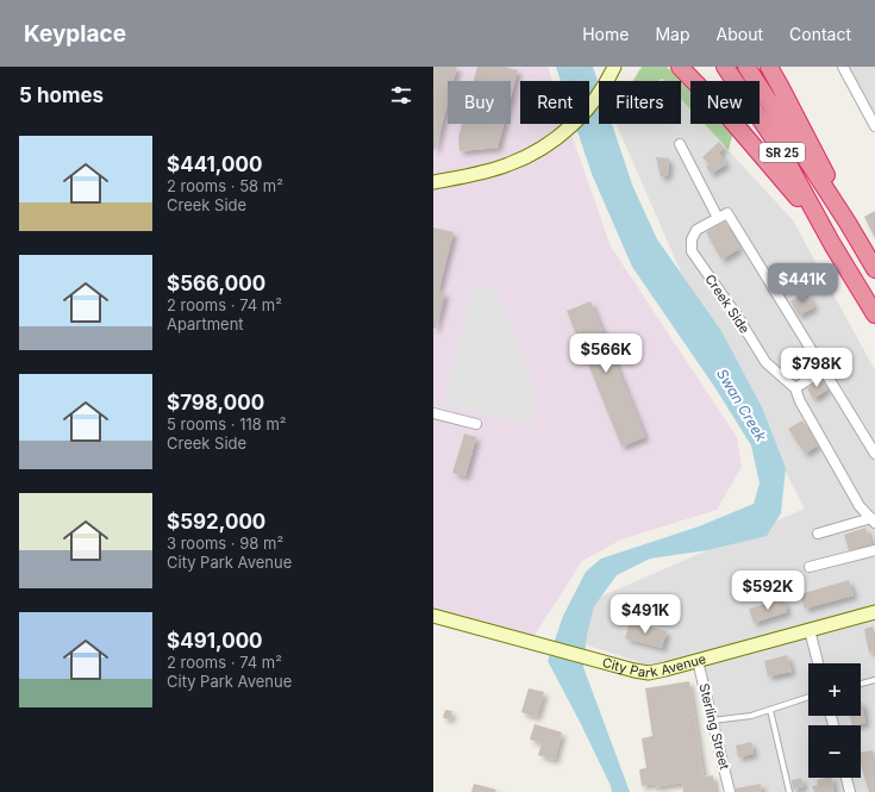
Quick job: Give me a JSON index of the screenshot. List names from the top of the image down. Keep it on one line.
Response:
{"streets":{"highway":["SR 25"],"street":["Creek Side","City Park Avenue","Sterling Street"]},"crossings":[["City Park Avenue","Sterling Street"]],"water":["Swan Creek"],"page":{"header":"Keyplace","nav":["Home","Map","About","Contact"],"heading":"5 homes","chip":["Buy","Rent","Filters","New"],"list":[{"name":"$441,000","note":"2 rooms · 58 m² · Creek Side"},{"name":"$566,000","note":"2 rooms · 74 m² · Apartment"},{"name":"$798,000","note":"5 rooms · 118 m² · Creek Side"},{"name":"$592,000","note":"3 rooms · 98 m² · City Park Avenue"},{"name":"$491,000","note":"2 rooms · 74 m² · City Park Avenue"}],"price":["$441K","$566K","$798K","$592K","$491K"],"map_buttons":["+","−"]}}
